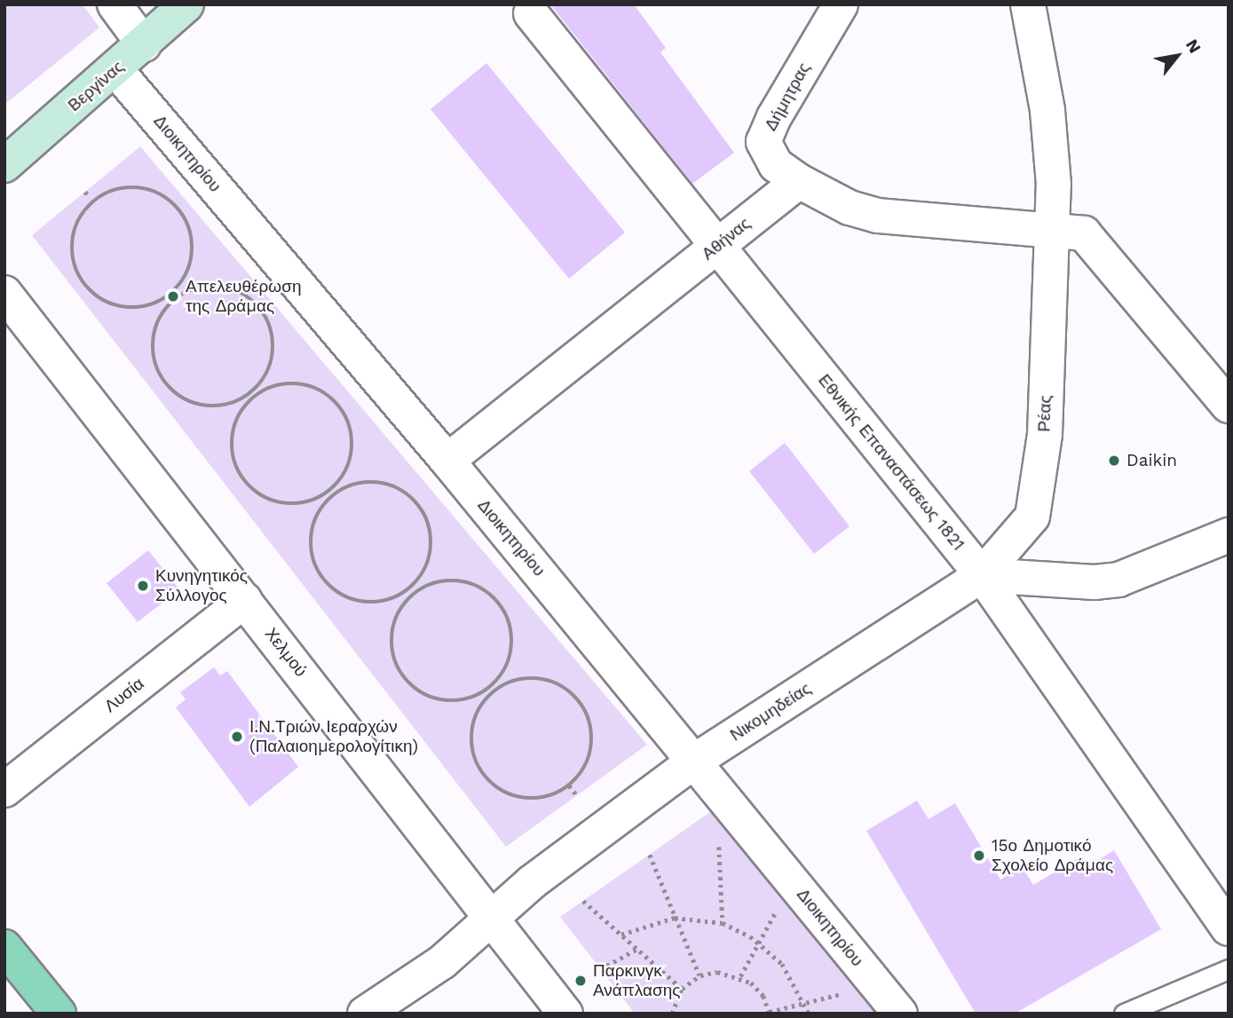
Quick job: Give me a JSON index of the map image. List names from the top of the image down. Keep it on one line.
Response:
{"streets":{"main road":["Βεργίνας"],"street":["Δήμητρας","Διοικητηρίου","Αθήνας","Ρέας","Εθνικής Επαναστάσεως 1821","Χελμού","Λυσία","Νικομηδείας"]},"crossings":[["Βεργίνας","Διοικητηρίου"],["Δήμητρας","Αθήνας"],["Διοικητηρίου","Αθήνας"],["Διοικητηρίου","Νικομηδείας"],["Αθήνας","Εθνικής Επαναστάσεως 1821"],["Ρέας","Εθνικής Επαναστάσεως 1821"],["Ρέας","Νικομηδείας"],["Εθνικής Επαναστάσεως 1821","Νικομηδείας"],["Χελμού","Λυσία"],["Χελμού","Νικομηδείας"]],"places":["Απελευθέρωση της Δράμας","Daikin","Κυνηγητικός Σύλλογος","Ι.Ν.Τριών Ιεραρχών (Παλαιοημερολογίτικη)","15ο Δημοτικό Σχολείο Δράμας","Παρκινγκ Ανάπλασης"],"north":"top right"}
